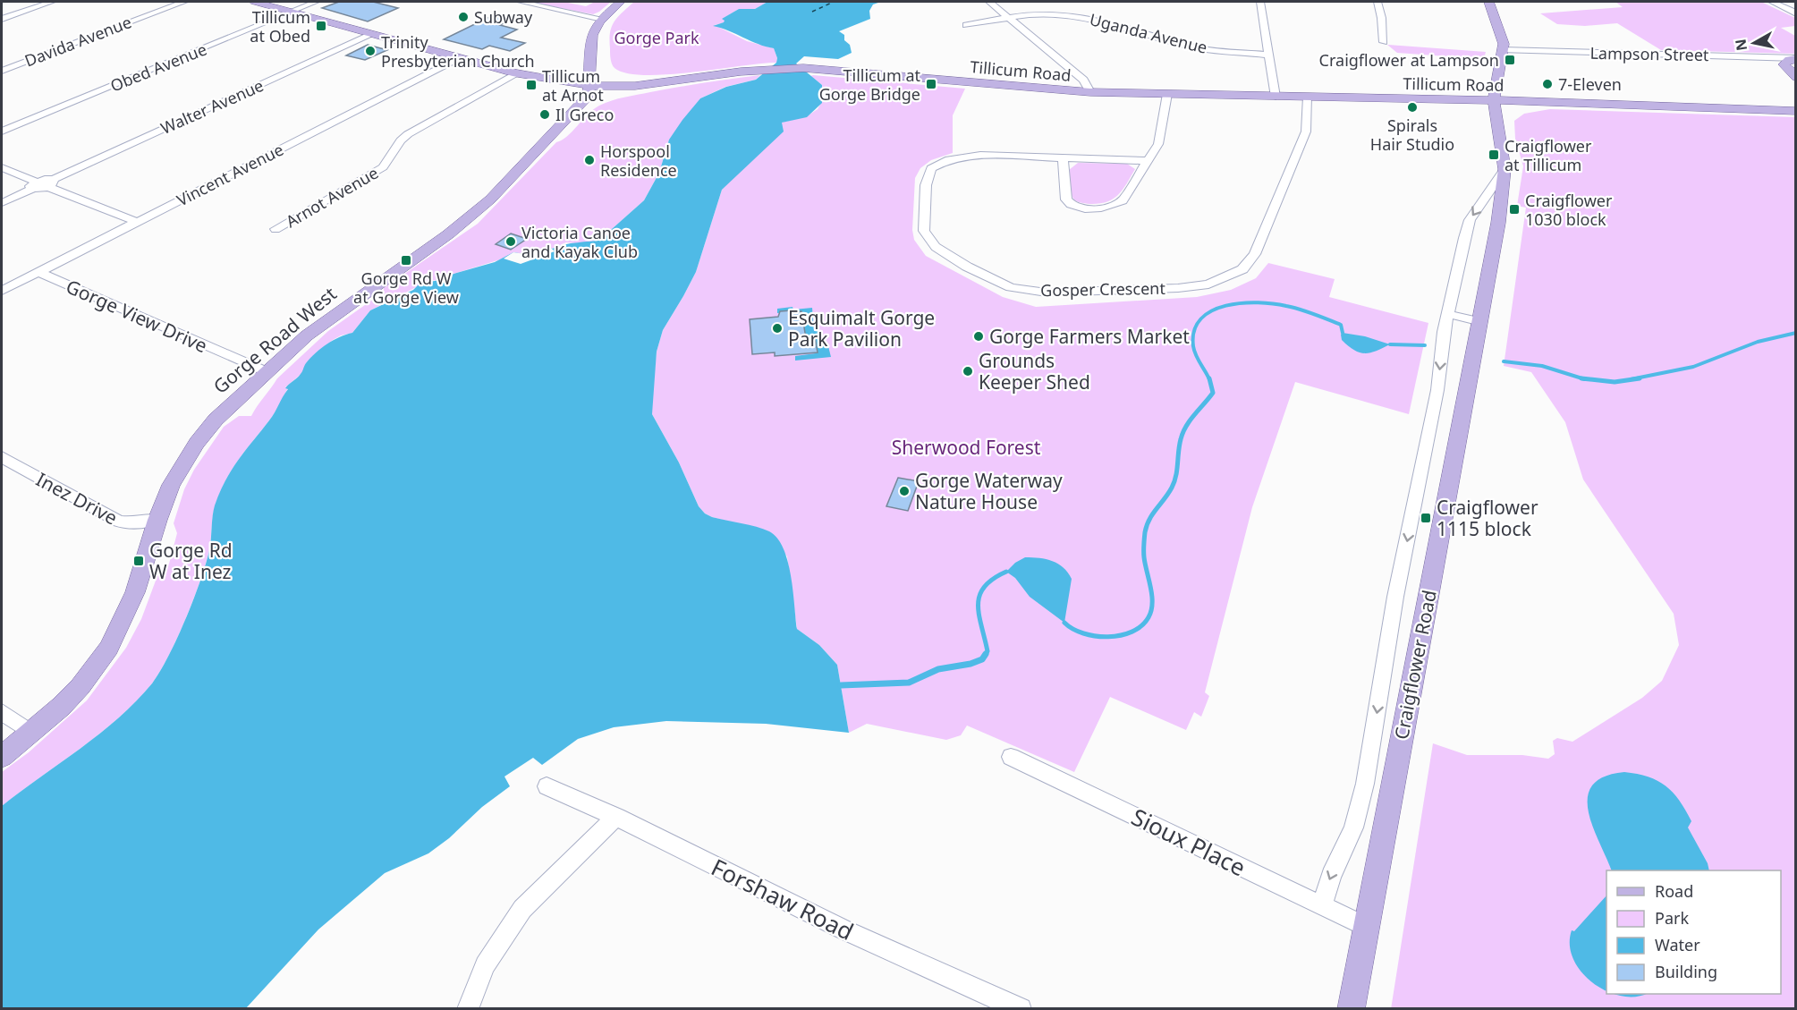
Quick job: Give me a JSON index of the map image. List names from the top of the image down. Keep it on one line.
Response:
{"streets":{"main road":["Tillicum Road","Gorge Road West","Craigflower Road"],"street":["Uganda Avenue","Davida Avenue","Lampson Street","Obed Avenue","Walter Avenue","Vincent Avenue","Arnot Avenue","Gosper Crescent","Gorge View Drive","Inez Drive","Sioux Place","Forshaw Road"]},"crossings":[["Lampson Street","Craigflower Road"],["Obed Avenue","Tillicum Road"],["Tillicum Road","Walter Avenue"],["Tillicum Road","Vincent Avenue"],["Tillicum Road","Arnot Avenue"],["Tillicum Road","Gosper Crescent"],["Tillicum Road","Gorge Road West"],["Tillicum Road","Craigflower Road"],["Vincent Avenue","Gorge View Drive"],["Gorge View Drive","Gorge Road West"],["Gorge Road West","Inez Drive"],["Craigflower Road","Sioux Place"]],"parks":["Gorge Park","Sherwood Forest"],"places":{"other":["Subway","Trinity Presbyterian Church","7-Eleven","Spirals Hair Studio","Il Greco","Horspool Residence","Victoria Canoe and Kayak Club","Esquimalt Gorge Park Pavilion","Gorge Farmers Market","Grounds Keeper Shed","Gorge Waterway Nature House"],"transit":["Tillicum at Obed","Craigflower at Lampson","Tillicum at Gorge Bridge","Tillicum at Arnot","Craigflower at Tillicum","Craigflower 1030 block","Gorge Rd W at Gorge View","Craigflower 1115 block","Gorge Rd W at Inez"]},"legend":["Road","Park","Water","Building"],"north":"left"}
